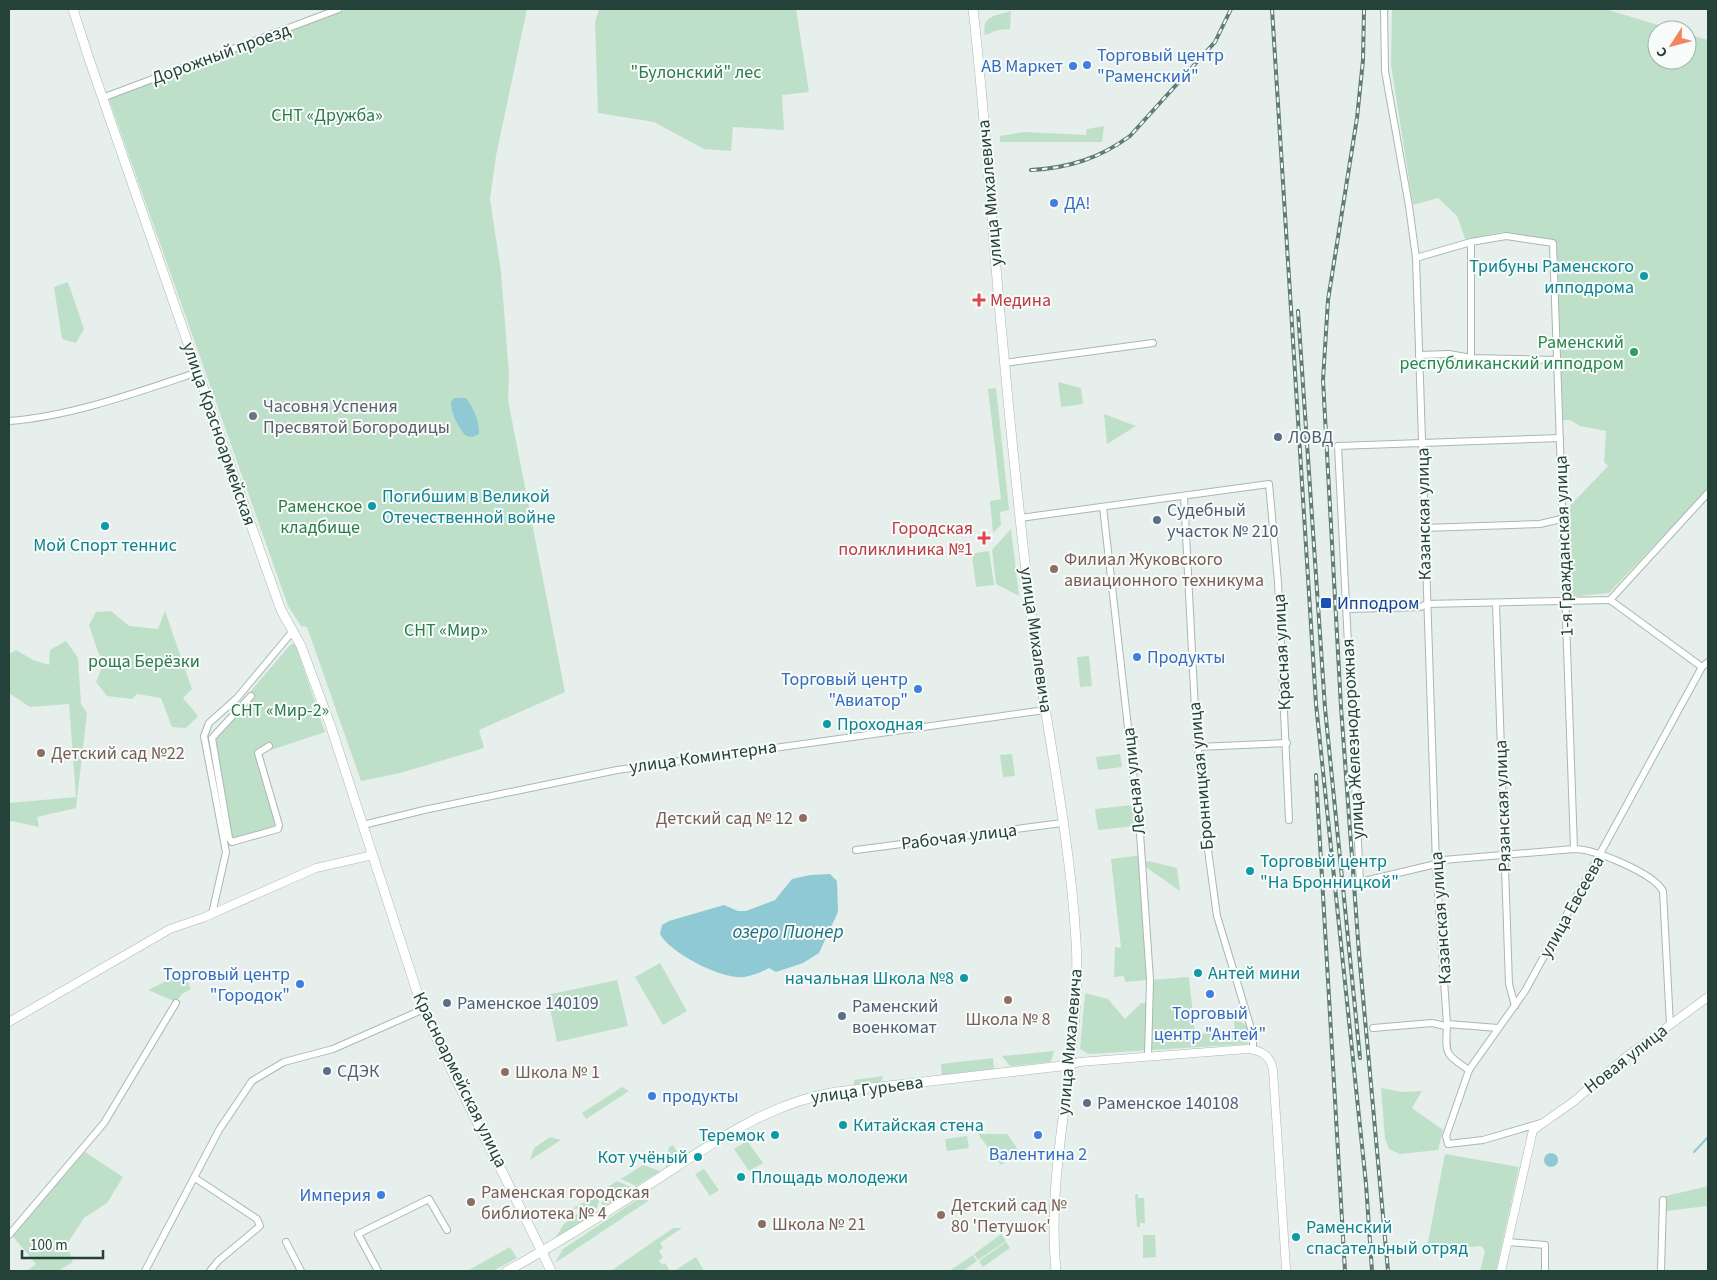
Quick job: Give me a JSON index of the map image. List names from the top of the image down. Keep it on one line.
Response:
{"streets":{"main road":["улица Михалевича","улица Красноармейская","Красноармейская улица","улица Гурьева"],"street":["Дорожный проезд","Казанская улица","1-я Гражданская улица","Красная улица","улица Железнодорожная","улица Коминтерна","Бронницкая улица","Лесная улица","Рязанская улица","Рабочая улица","улица Евсеева","Новая улица"]},"crossings":[["Дорожный проезд","улица Красноармейская"],["улица Михалевича","улица Коминтерна"],["улица Михалевича","Рабочая улица"],["улица Михалевича","улица Гурьева"],["улица Красноармейская","улица Коминтерна"],["улица Красноармейская","Красноармейская улица"],["Казанская улица","улица Железнодорожная"],["Казанская улица","улица Евсеева"],["Красная улица","Бронницкая улица"],["Бронницкая улица","улица Гурьева"],["Лесная улица","улица Гурьева"],["Рязанская улица","улица Евсеева"],["улица Евсеева","Новая улица"],["Красноармейская улица","улица Гурьева"]],"water":["озеро Пионер"],"parks":["\"Булонский\" лес","СНТ «Дружба»","Раменское кладбище","СНТ «Мир»","роща Берёзки","СНТ «Мир-2»"],"places":{"other":["Торговый центр \"Раменский\"","АВ Маркет","ДА!","Трибуны Раменского ипподрома","Раменский республиканский ипподром","Часовня Успения Пресвятой Богородицы","ЛОВД","Погибшим в Великой Отечественной войне","Судебный участок № 210","Мой Спорт теннис","Филиал Жуковского авиационного техникума","Продукты","Торговый центр \"Авиатор\"","Проходная","Детский сад №22","Детский сад № 12","Торговый центр \"На Бронницкой\"","Антей мини","начальная Школа №8","Торговый центр \"Городок\"","Торговый центр \"Антей\"","Школа № 8","Раменское 140109","Раменский военкомат","СДЭК","Школа № 1","продукты","Раменское 140108","Китайская стена","Теремок","Валентина 2","Кот учёный","Площадь молодежи","Империя","Раменская городская библиотека № 4","Детский сад № 80 'Петушок'","Школа № 21","Раменский спасательный отряд"],"health":["Медина","Городская поликлиника №1"],"transit":["Ипподром"]},"scale_bar":"100 m","north":"bottom left"}
